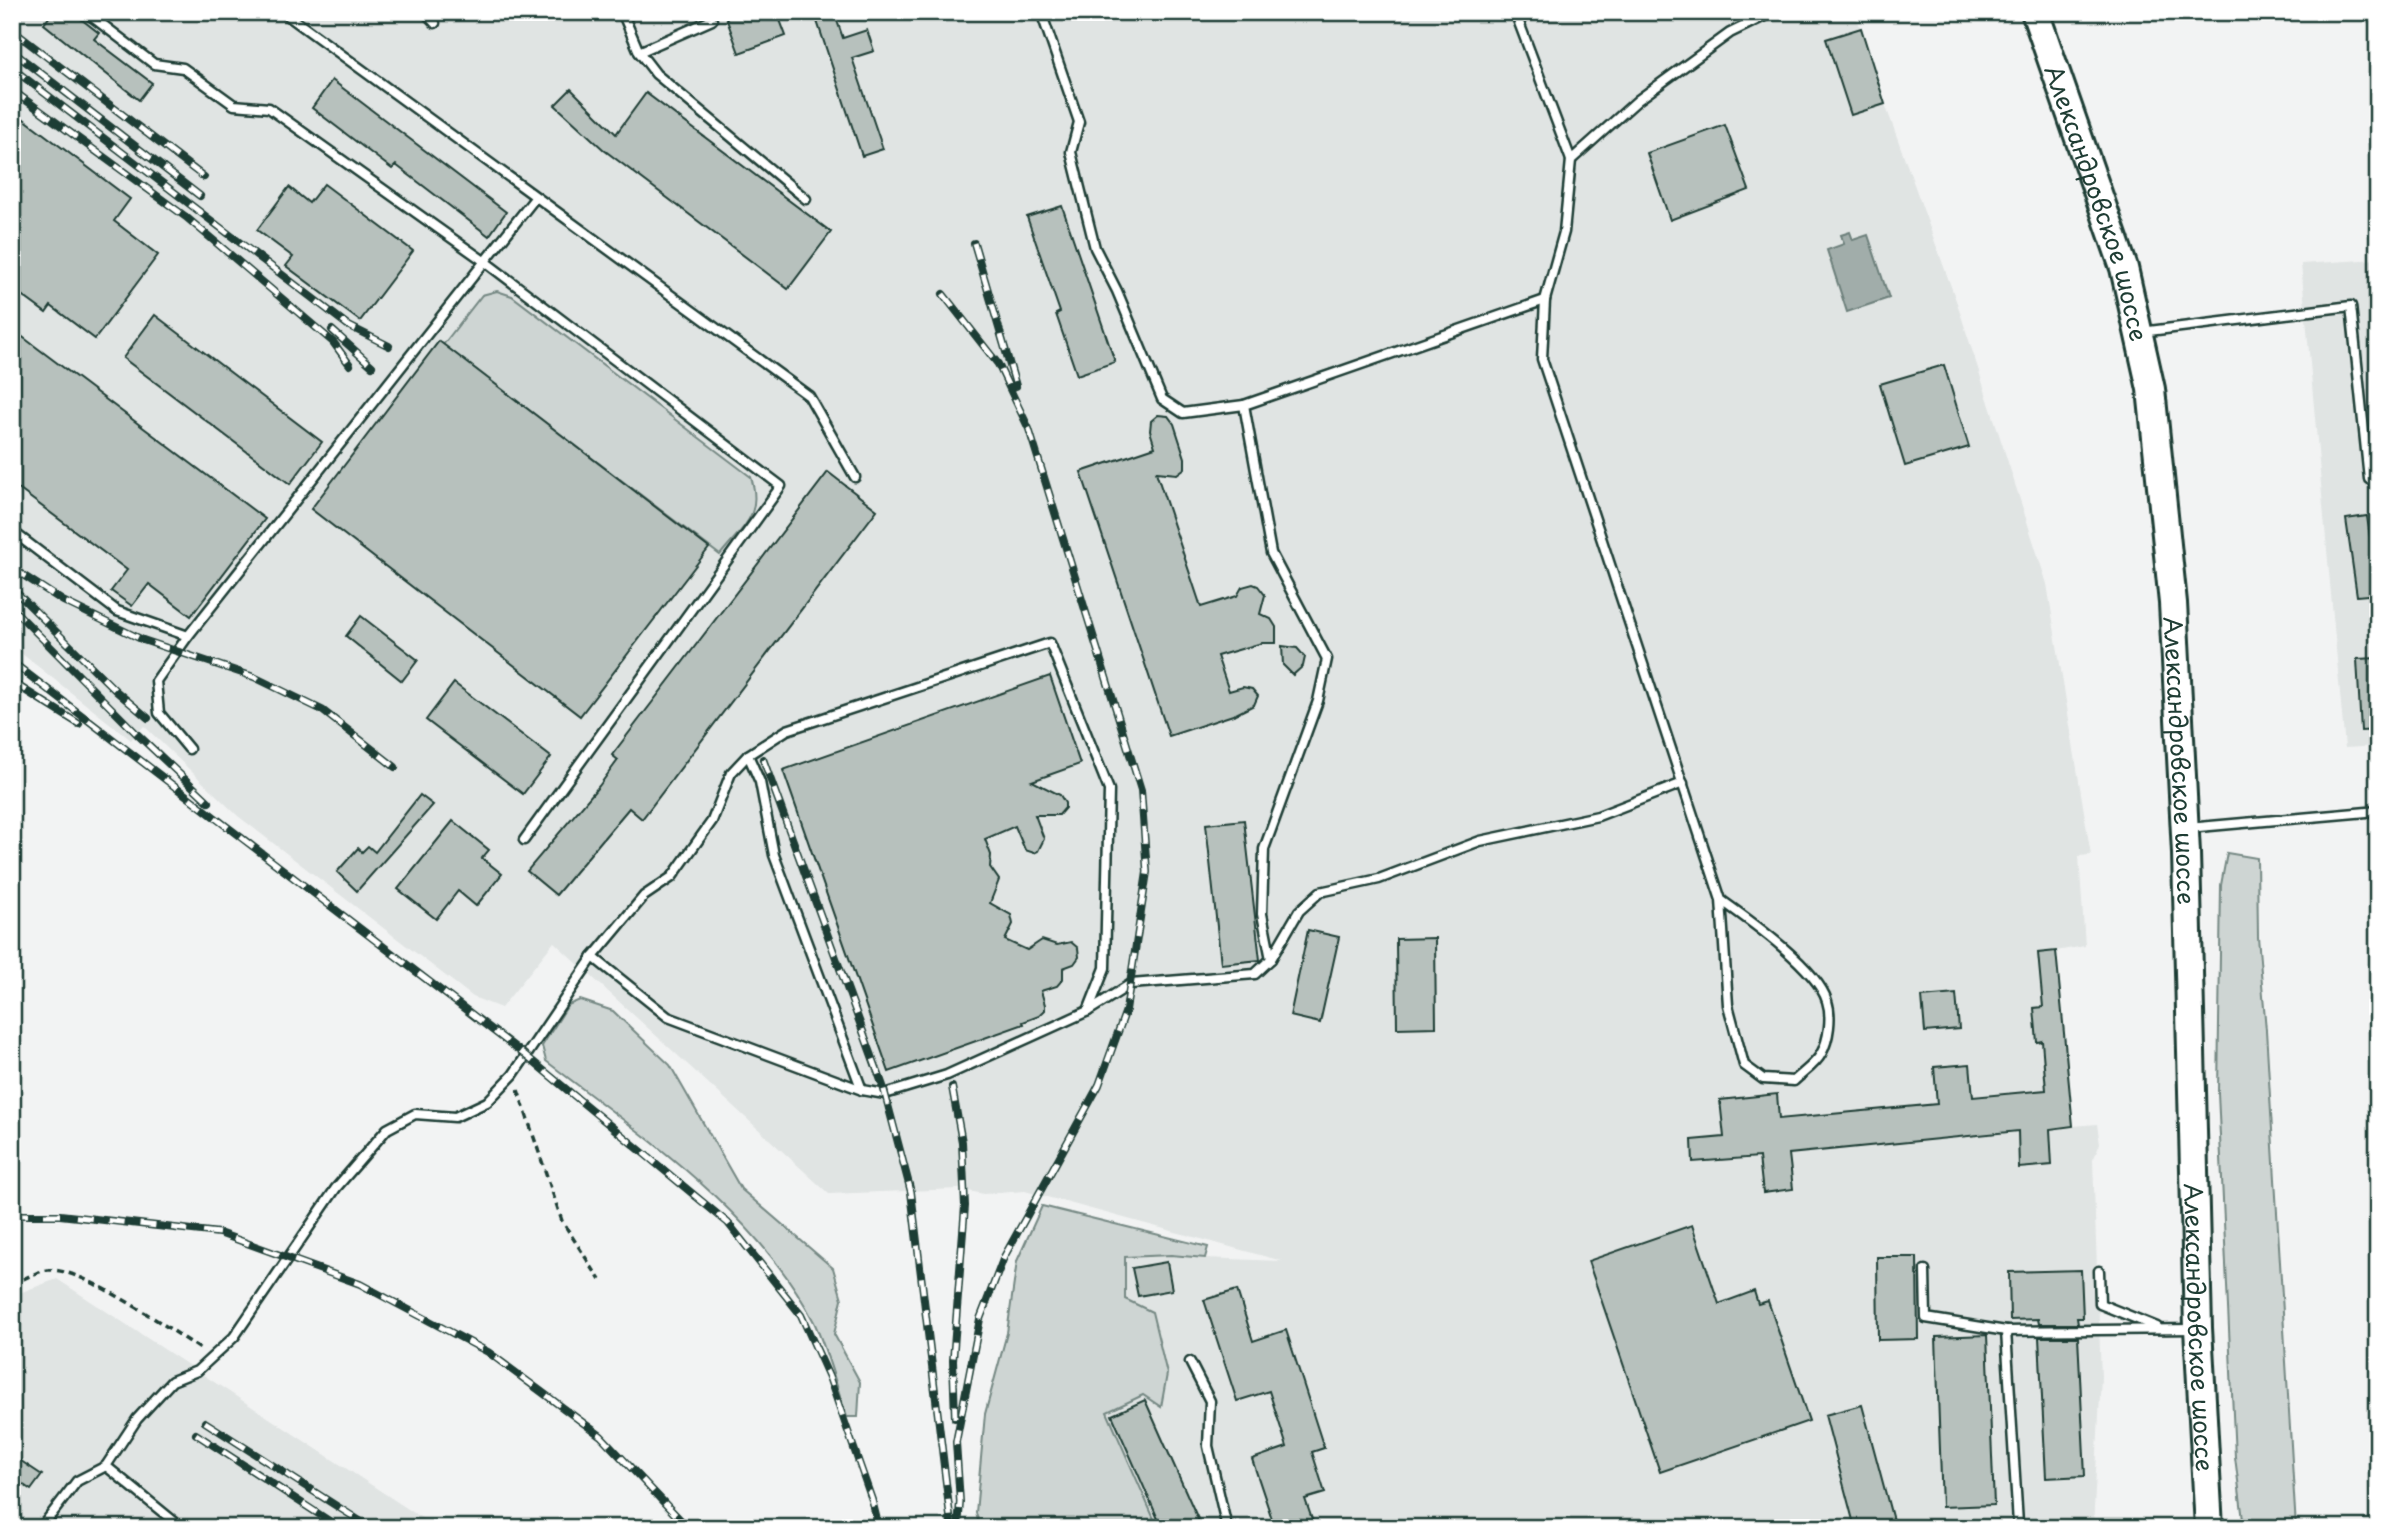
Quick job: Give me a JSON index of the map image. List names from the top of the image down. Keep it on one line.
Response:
{"streets":{"main road":["Александровское шоссе"]}}
